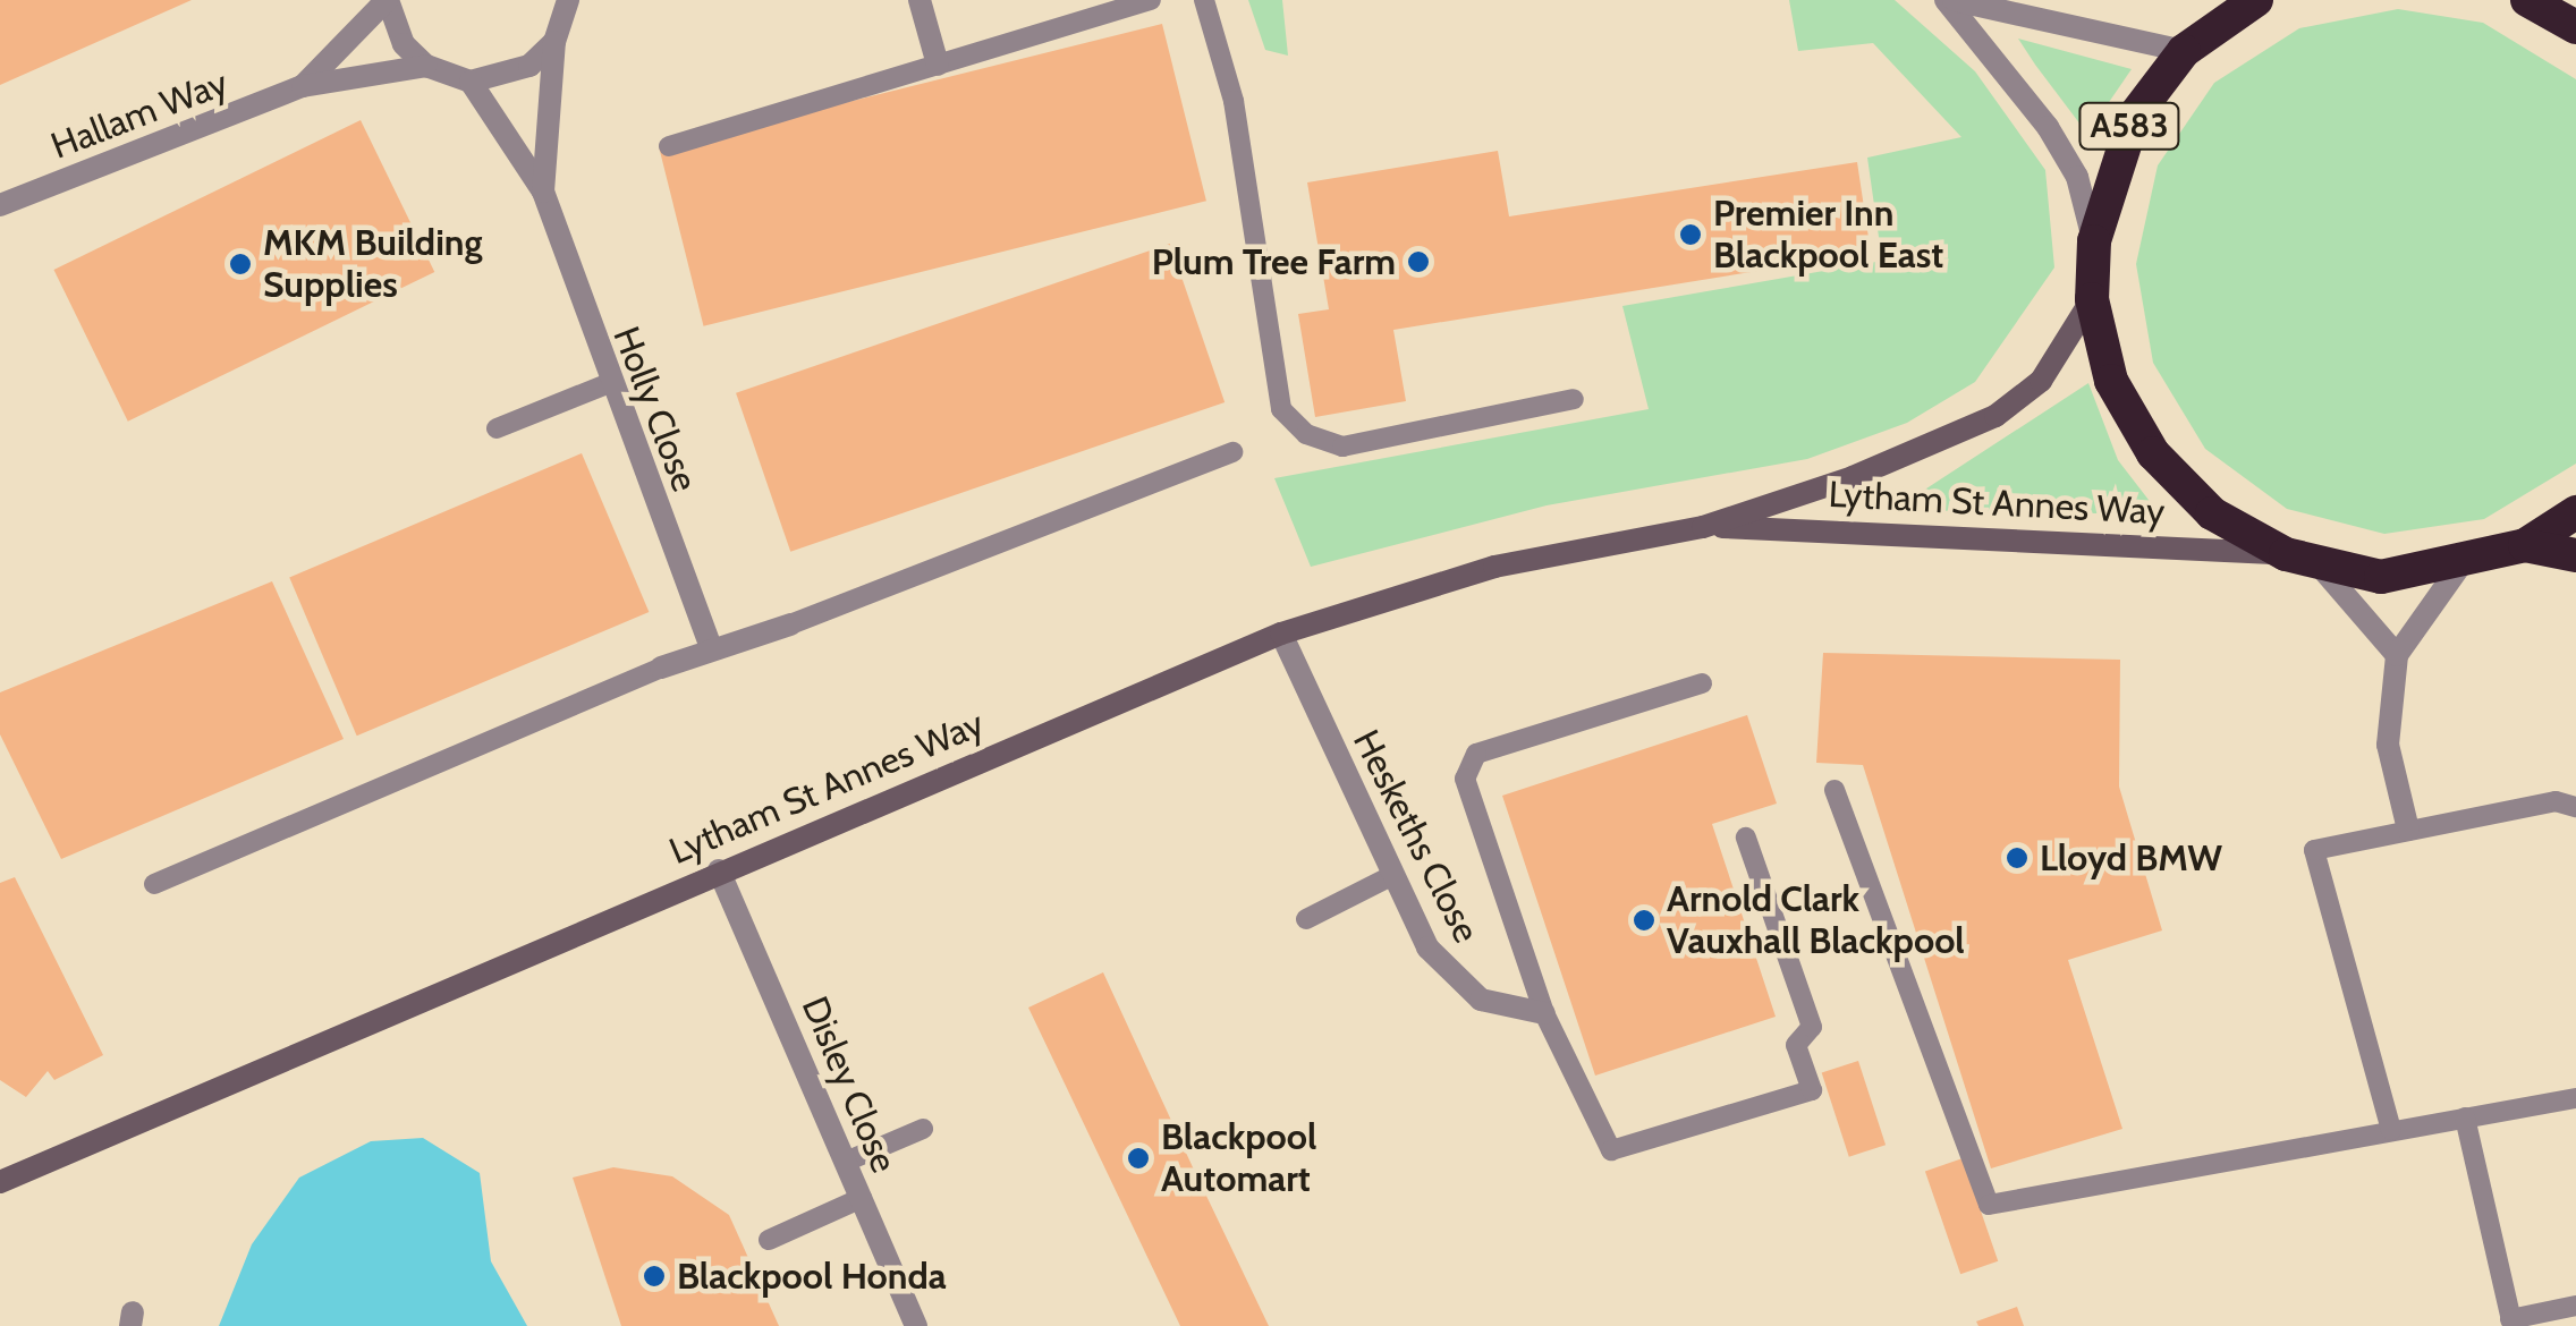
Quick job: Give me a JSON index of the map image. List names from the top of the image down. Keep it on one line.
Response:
{"streets":{"highway":["A583"],"main road":["Lytham St Annes Way"],"street":["Hallam Way","Holly Close","Heskeths Close","Disley Close"]},"crossings":[["A583","Lytham St Annes Way"],["Lytham St Annes Way","Heskeths Close"],["Lytham St Annes Way","Disley Close"]],"places":["Premier Inn Blackpool East","Plum Tree Farm","MKM Building Supplies","Lloyd BMW","Arnold Clark Vauxhall Blackpool","Blackpool Automart","Blackpool Honda"]}
